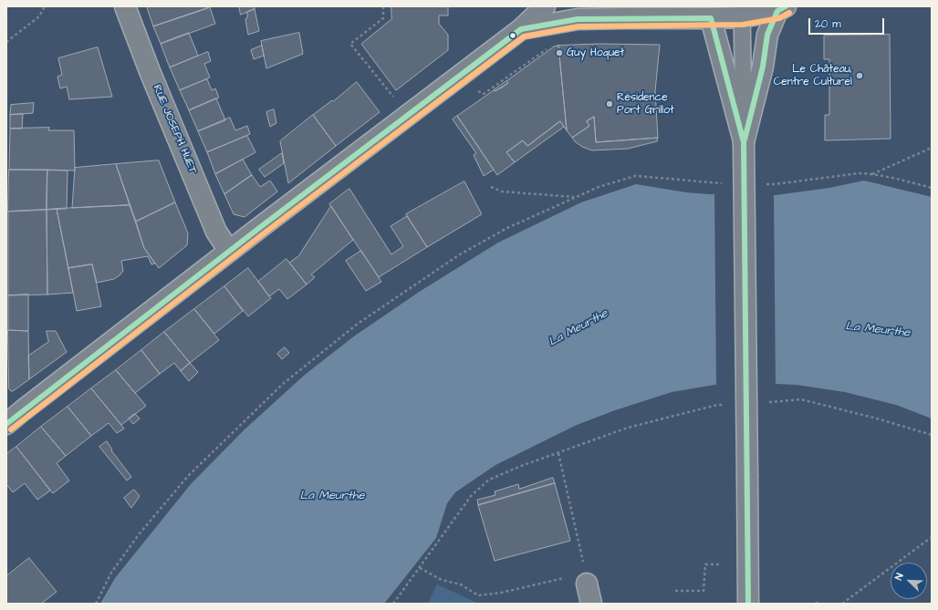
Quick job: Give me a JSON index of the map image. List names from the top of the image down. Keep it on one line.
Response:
{"streets":{"street":["RUE JOSEPH HUET"]},"water":["La Meurthe"],"places":["Guy Hoquet","Le Château, Centre Culturel","Résidence Port Grillot"],"scale_bar":"20 m","north":"top left"}
